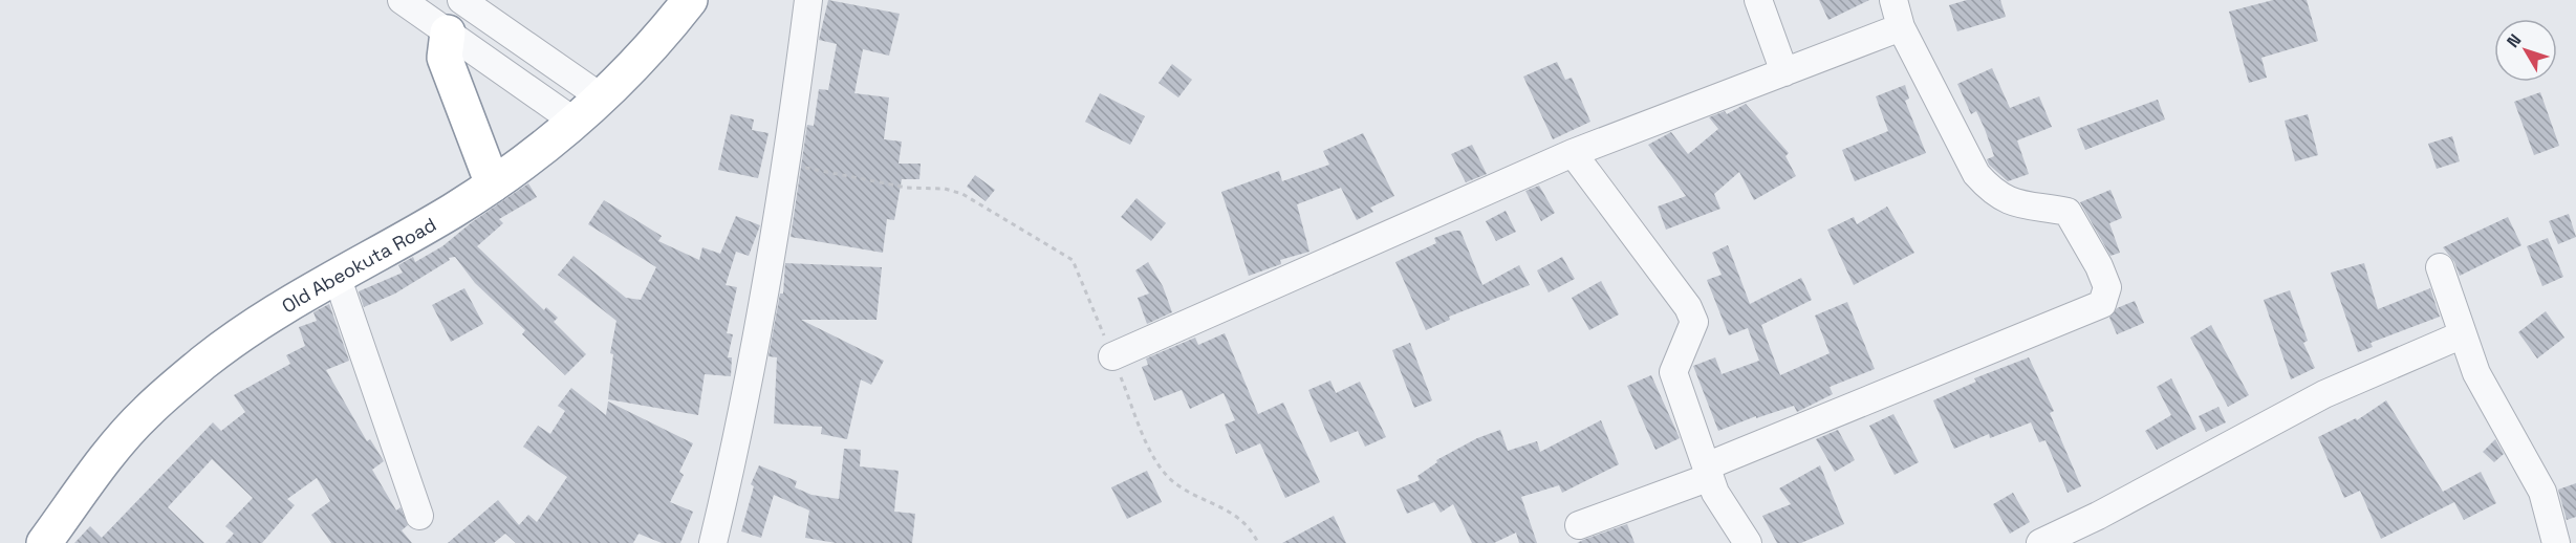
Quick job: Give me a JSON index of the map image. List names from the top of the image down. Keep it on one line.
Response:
{"streets":{"highway":["Old Abeokuta Road"]},"north":"top left"}
